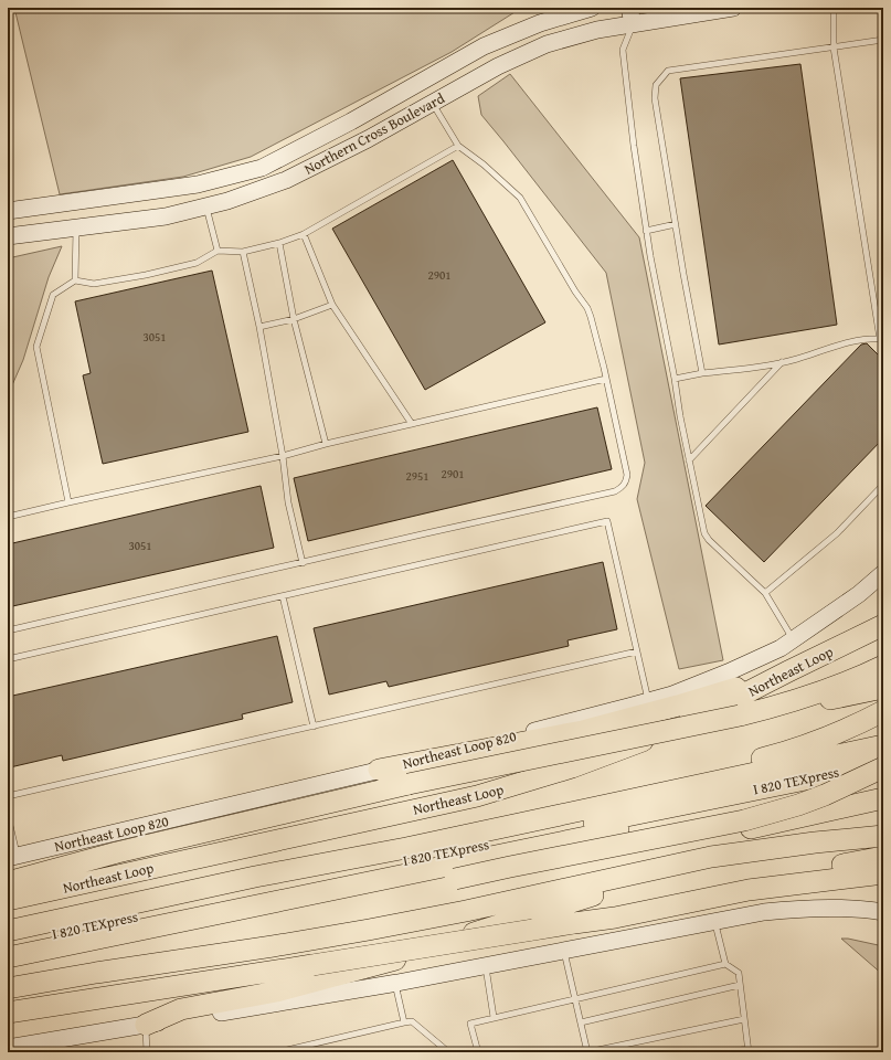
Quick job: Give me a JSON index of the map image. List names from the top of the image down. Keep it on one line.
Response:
{"streets":{"highway":["Northeast Loop","I 820 TEXpress"],"main road":["Northern Cross Boulevard","Northeast Loop 820"]},"house_numbers":["2901","3051","2901","2951","3051"]}
